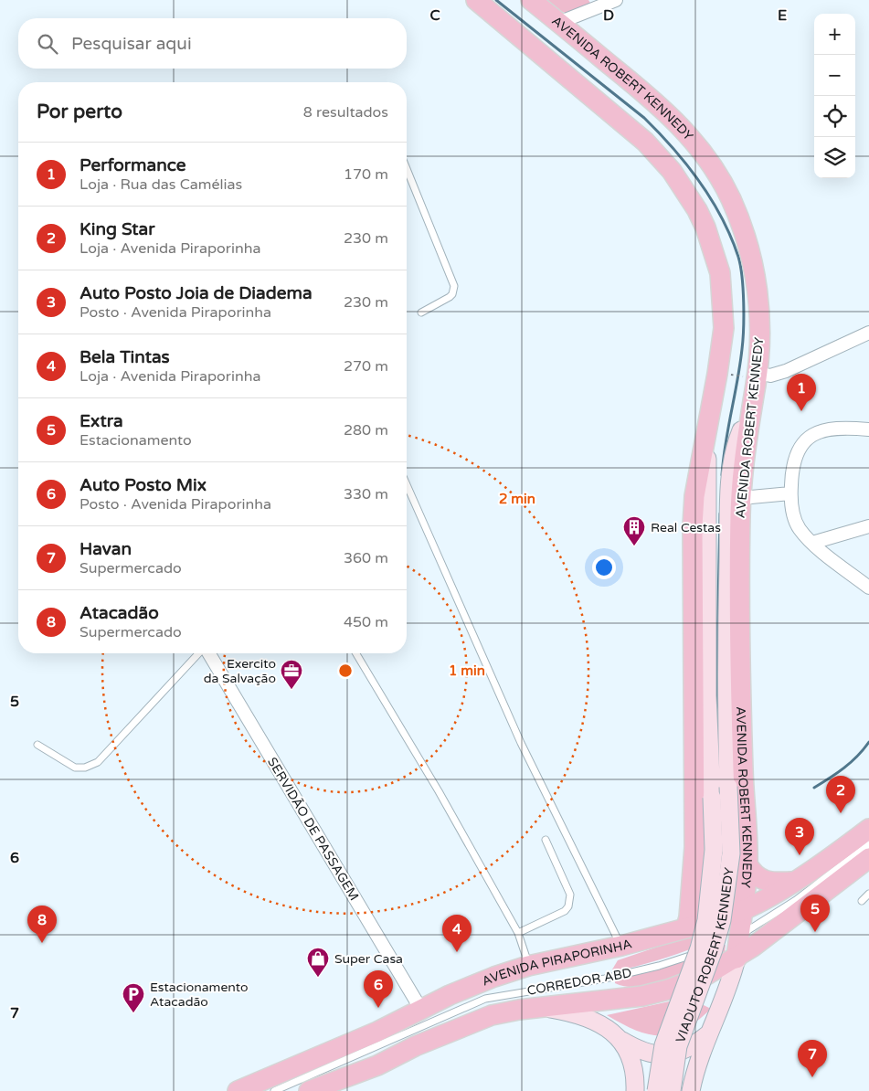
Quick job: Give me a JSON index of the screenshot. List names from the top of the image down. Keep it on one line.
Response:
{"streets":{"main road":["AVENIDA ROBERT KENNEDY","VIADUTO ROBERT KENNEDY","AVENIDA PIRAPORINHA"],"street":["SERVIDÃO DE PASSAGEM"],"lane":["CORREDOR ABD"]},"crossings":[["AVENIDA ROBERT KENNEDY","VIADUTO ROBERT KENNEDY"],["AVENIDA ROBERT KENNEDY","AVENIDA PIRAPORINHA"],["AVENIDA ROBERT KENNEDY","CORREDOR ABD"],["SERVIDÃO DE PASSAGEM","AVENIDA PIRAPORINHA"]],"places":{"building":["Real Cestas"],"office":["Exercito da Salvação"],"shop":["Super Casa"],"parking":["Estacionamento Atacadão"]},"page":{"map_buttons":["+","−"],"search":"Pesquisar aqui","heading":["Por perto","8 resultados"],"list":[{"mark":"1","name":"Performance","note":"Loja · Rua das Camélias","value":"170 m"},{"mark":"2","name":"King Star","note":"Loja · Avenida Piraporinha","value":"230 m"},{"mark":"3","name":"Auto Posto Joia de Diadema","note":"Posto · Avenida Piraporinha","value":"230 m"},{"mark":"4","name":"Bela Tintas","note":"Loja · Avenida Piraporinha","value":"270 m"},{"mark":"5","name":"Extra","note":"Estacionamento","value":"280 m"},{"mark":"6","name":"Auto Posto Mix","note":"Posto · Avenida Piraporinha","value":"330 m"},{"mark":"7","name":"Havan","note":"Supermercado","value":"360 m"},{"mark":"8","name":"Atacadão","note":"Supermercado","value":"450 m"}],"pins":["1","2","3","5","8","4","6","7"]},"grid":{"columns":["C","D","E"],"rows":["5","6","7"]},"rings":["2 min","1 min"]}
